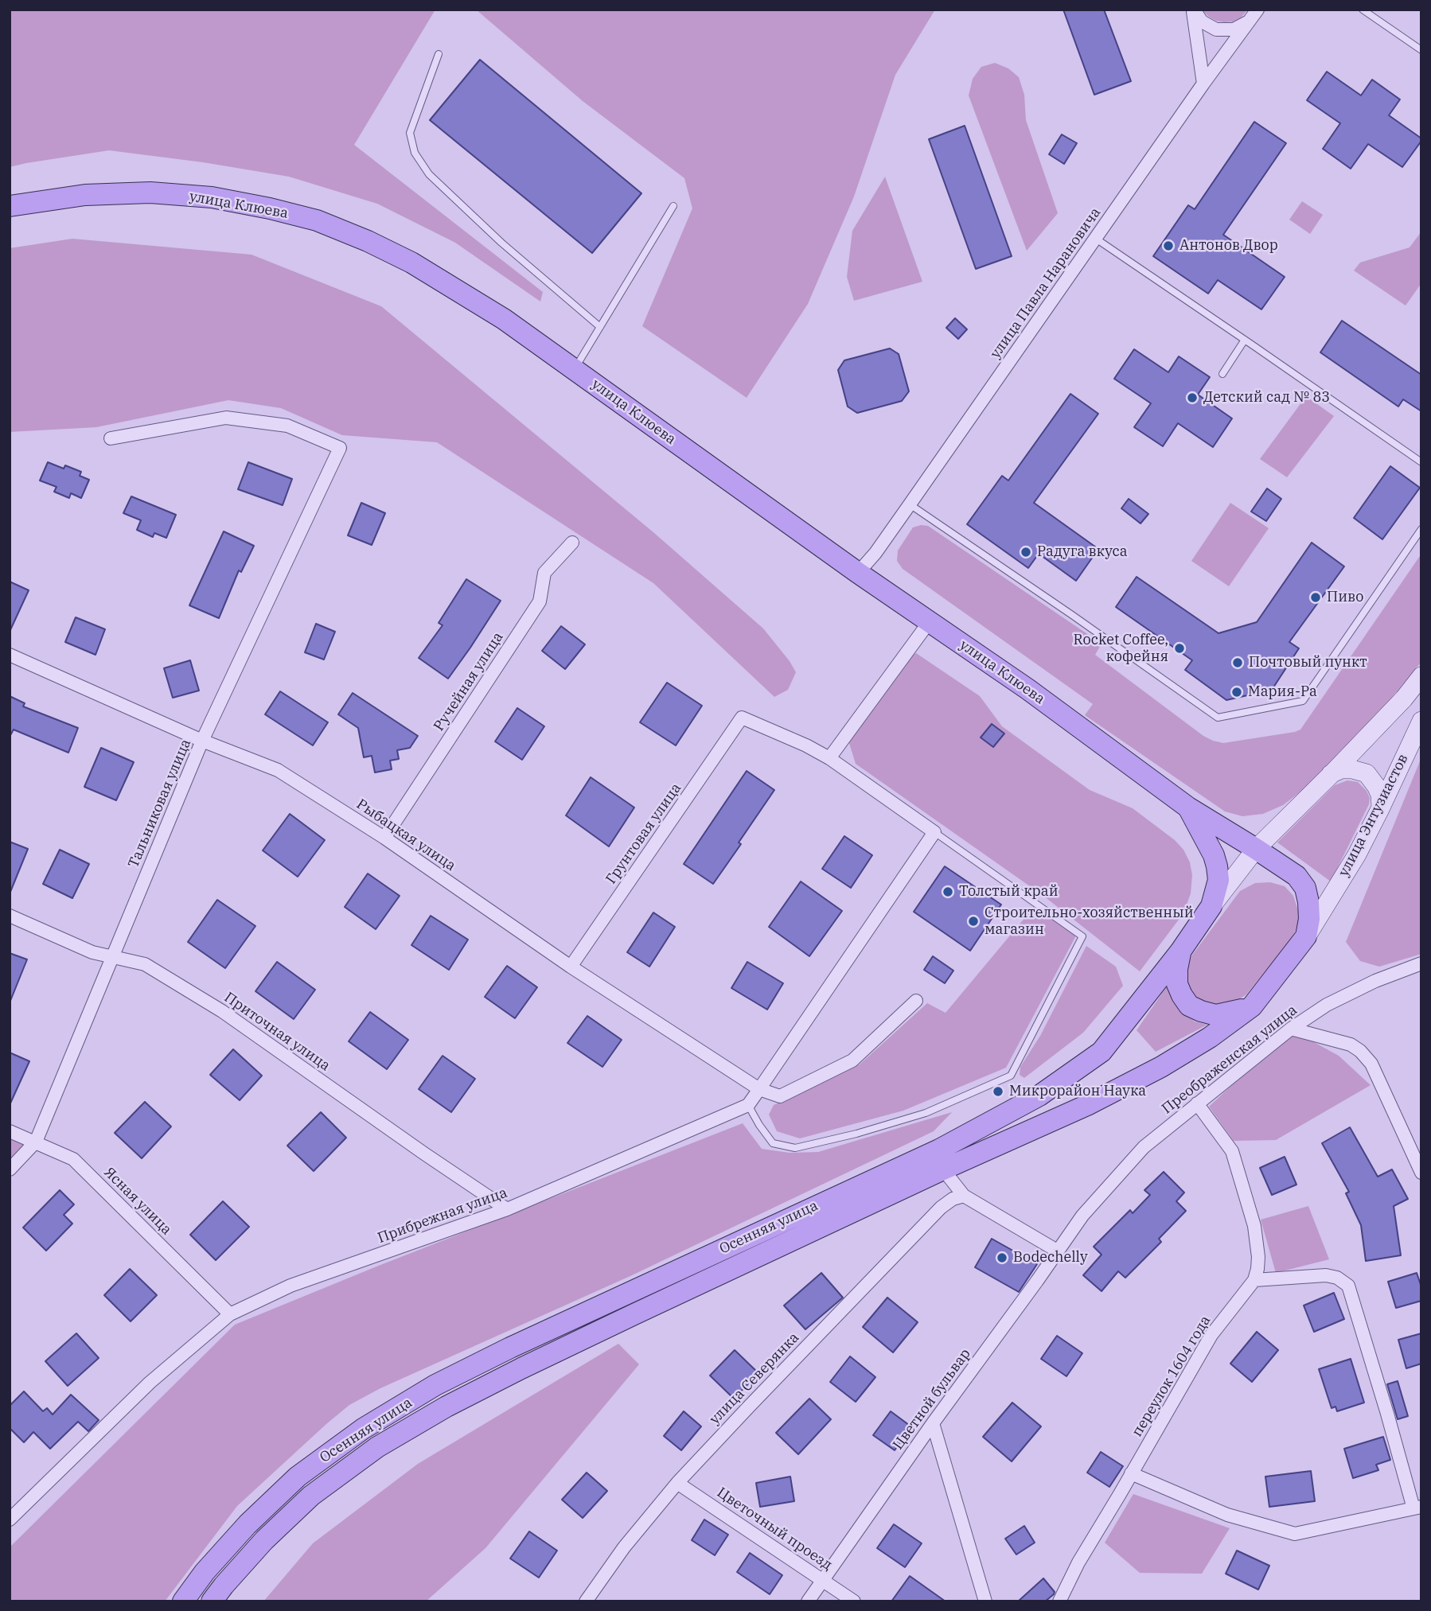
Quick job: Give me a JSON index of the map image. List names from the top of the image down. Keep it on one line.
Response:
{"streets":{"main road":["улица Клюева","улица Энтузиастов","Осенняя улица"],"street":["улица Павла Нарановича","Ручейная улица","Тальниковая улица","Грунтовая улица","Рыбацкая улица","Приточная улица","Преображенская улица","Ясная улица","Прибрежная улица","переулок 1604 года","улица Северянка","Цветной бульвар","Цветочный проезд"]},"crossings":[["улица Клюева","улица Павла Нарановича"],["улица Клюева","улица Энтузиастов"],["улица Клюева","Осенняя улица"],["Ручейная улица","Рыбацкая улица"],["Тальниковая улица","Рыбацкая улица"],["Тальниковая улица","Приточная улица"],["Тальниковая улица","Ясная улица"],["улица Энтузиастов","Осенняя улица"],["Грунтовая улица","Рыбацкая улица"],["Приточная улица","Прибрежная улица"],["Преображенская улица","Цветной бульвар"],["Ясная улица","Прибрежная улица"],["улица Северянка","Цветочный проезд"],["Цветной бульвар","Цветочный проезд"]],"places":["Антонов Двор","Детский сад № 83","Радуга вкуса","Пиво","Rocket Coffee, кофейня","Почтовый пункт","Мария-Ра","Толстый край","Строительно-хозяйственный магазин","Микрорайон Наука","Bodechelly"]}
